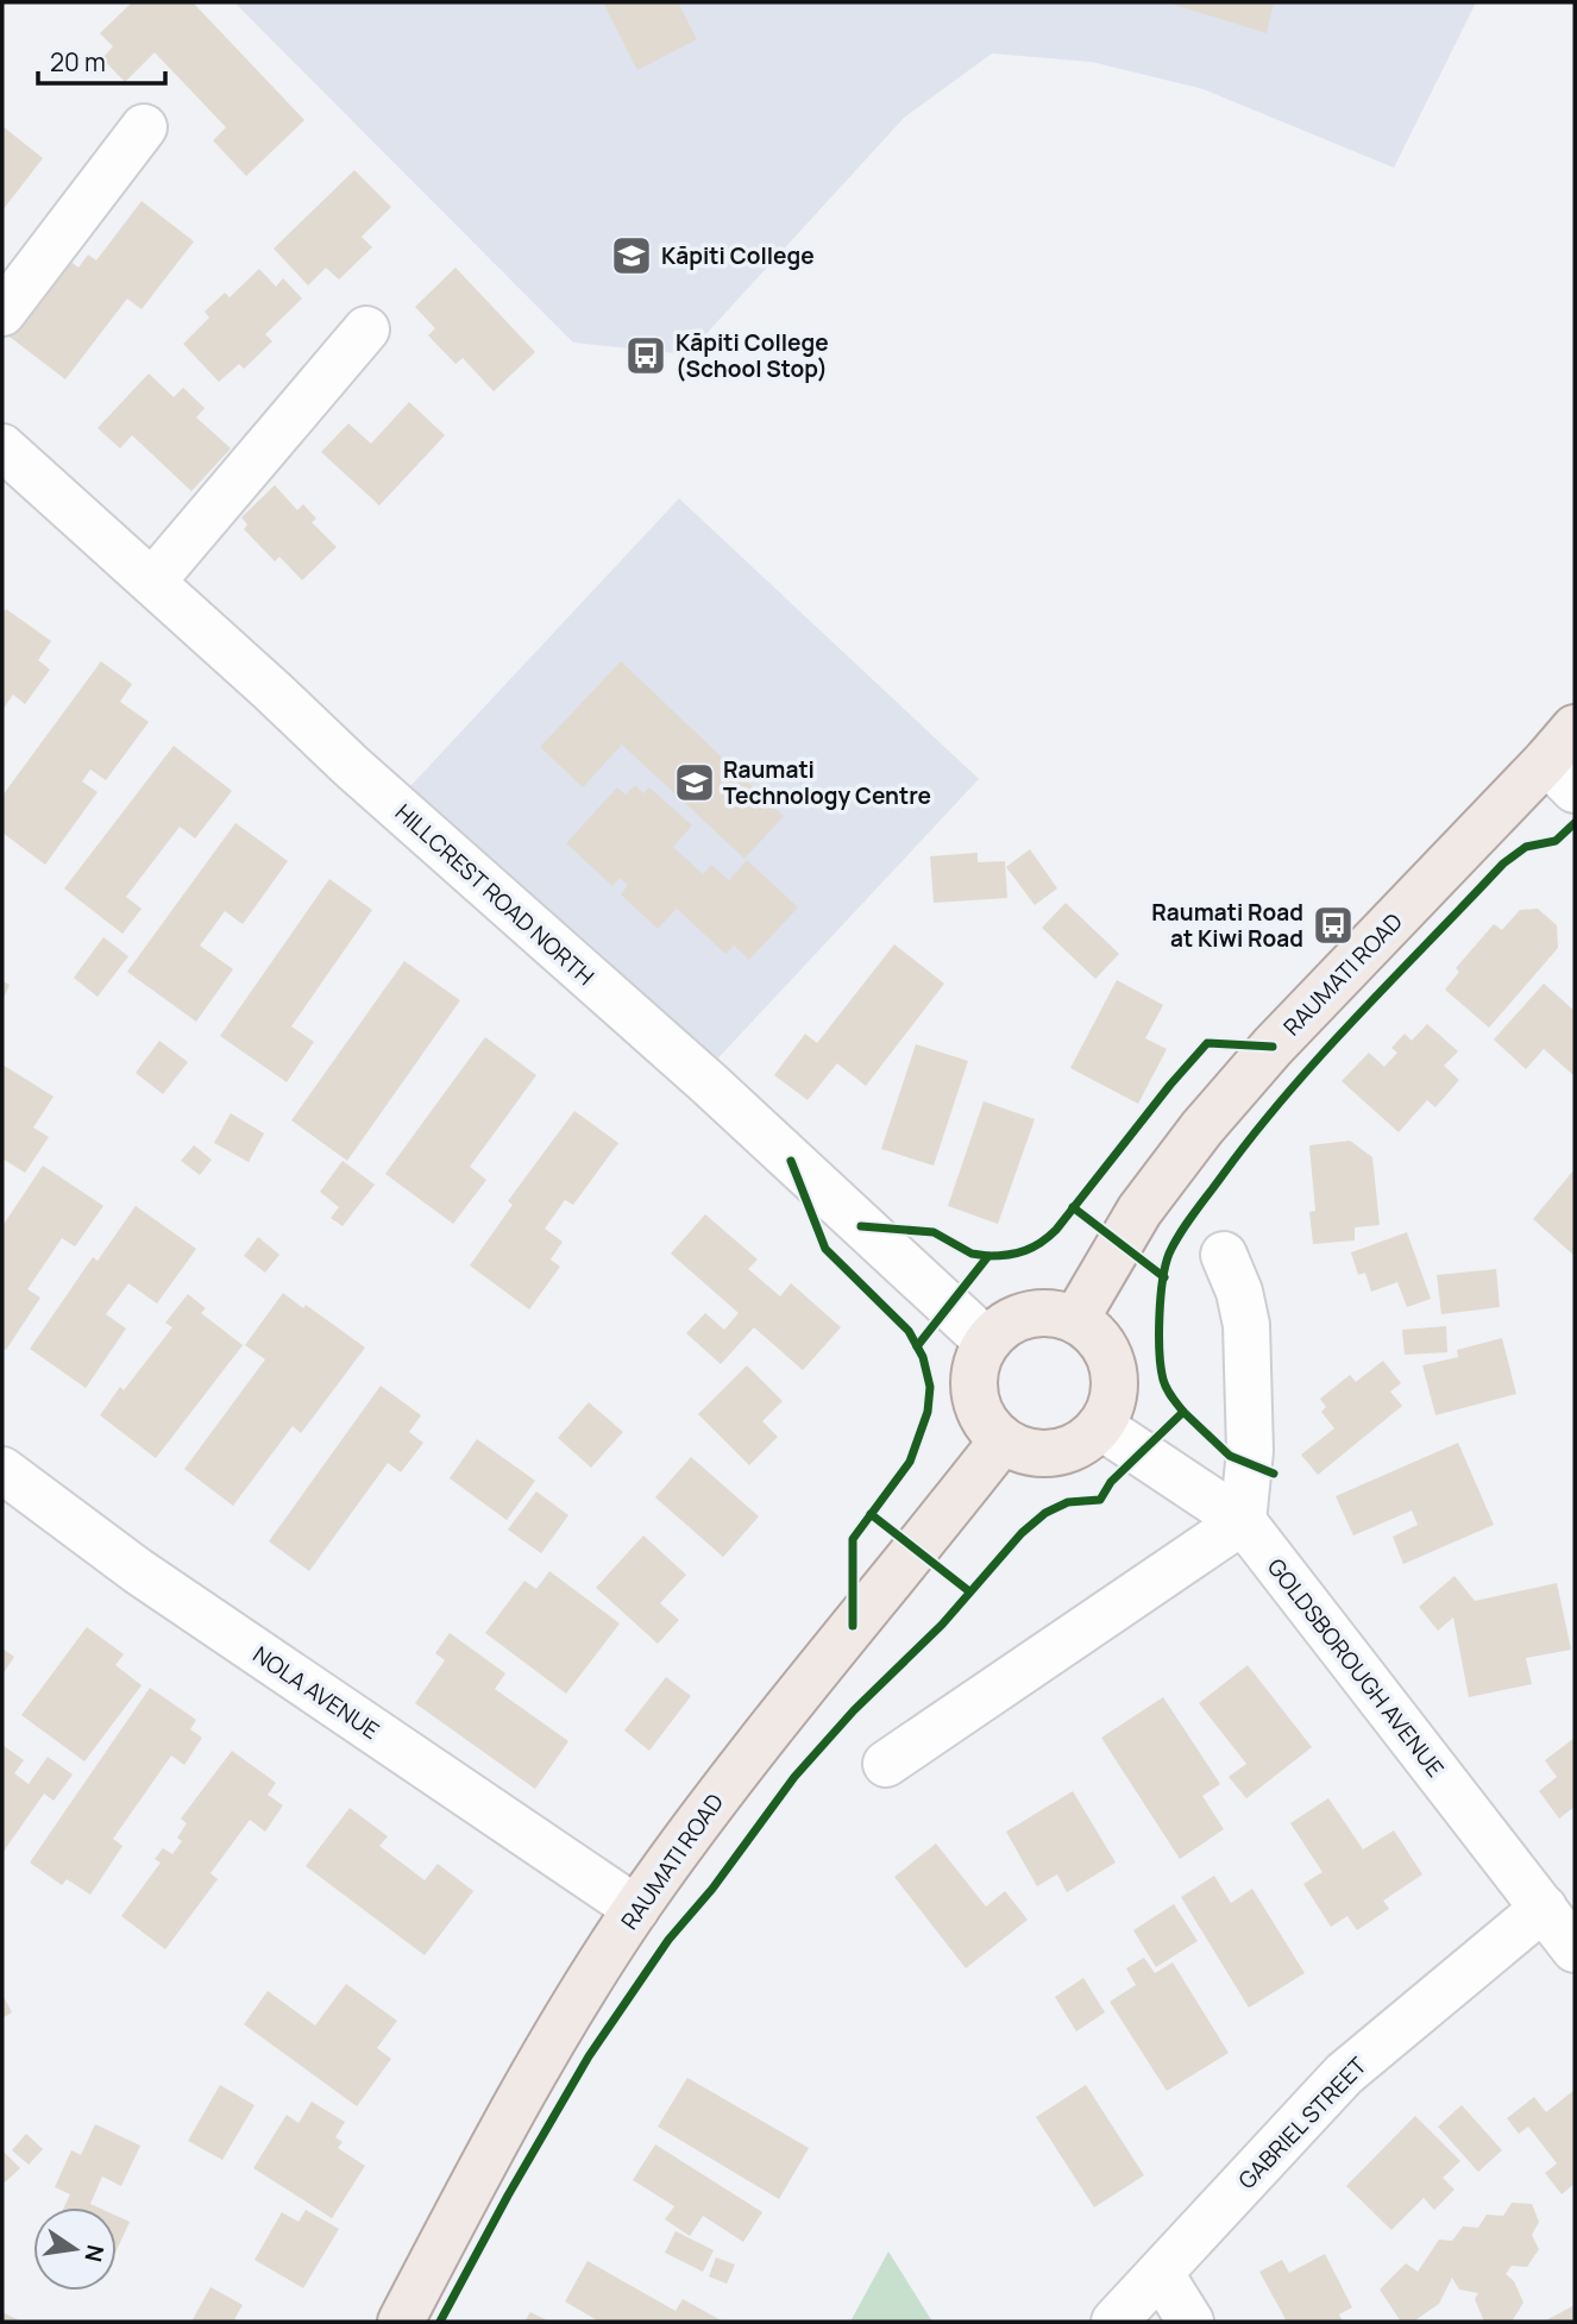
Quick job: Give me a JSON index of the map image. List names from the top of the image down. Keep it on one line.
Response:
{"streets":{"main road":["RAUMATI ROAD"],"street":["HILLCREST ROAD NORTH","GOLDSBOROUGH AVENUE","NOLA AVENUE","GABRIEL STREET"]},"crossings":[["HILLCREST ROAD NORTH","RAUMATI ROAD"],["HILLCREST ROAD NORTH","GOLDSBOROUGH AVENUE"],["RAUMATI ROAD","GOLDSBOROUGH AVENUE"],["RAUMATI ROAD","NOLA AVENUE"],["GOLDSBOROUGH AVENUE","GABRIEL STREET"]],"places":{"school or university":["Kāpiti College","Raumati Technology Centre"],"bus stop":["Kāpiti College (School Stop)","Raumati Road at Kiwi Road"]},"scale_bar":"20 m","north":"right"}
